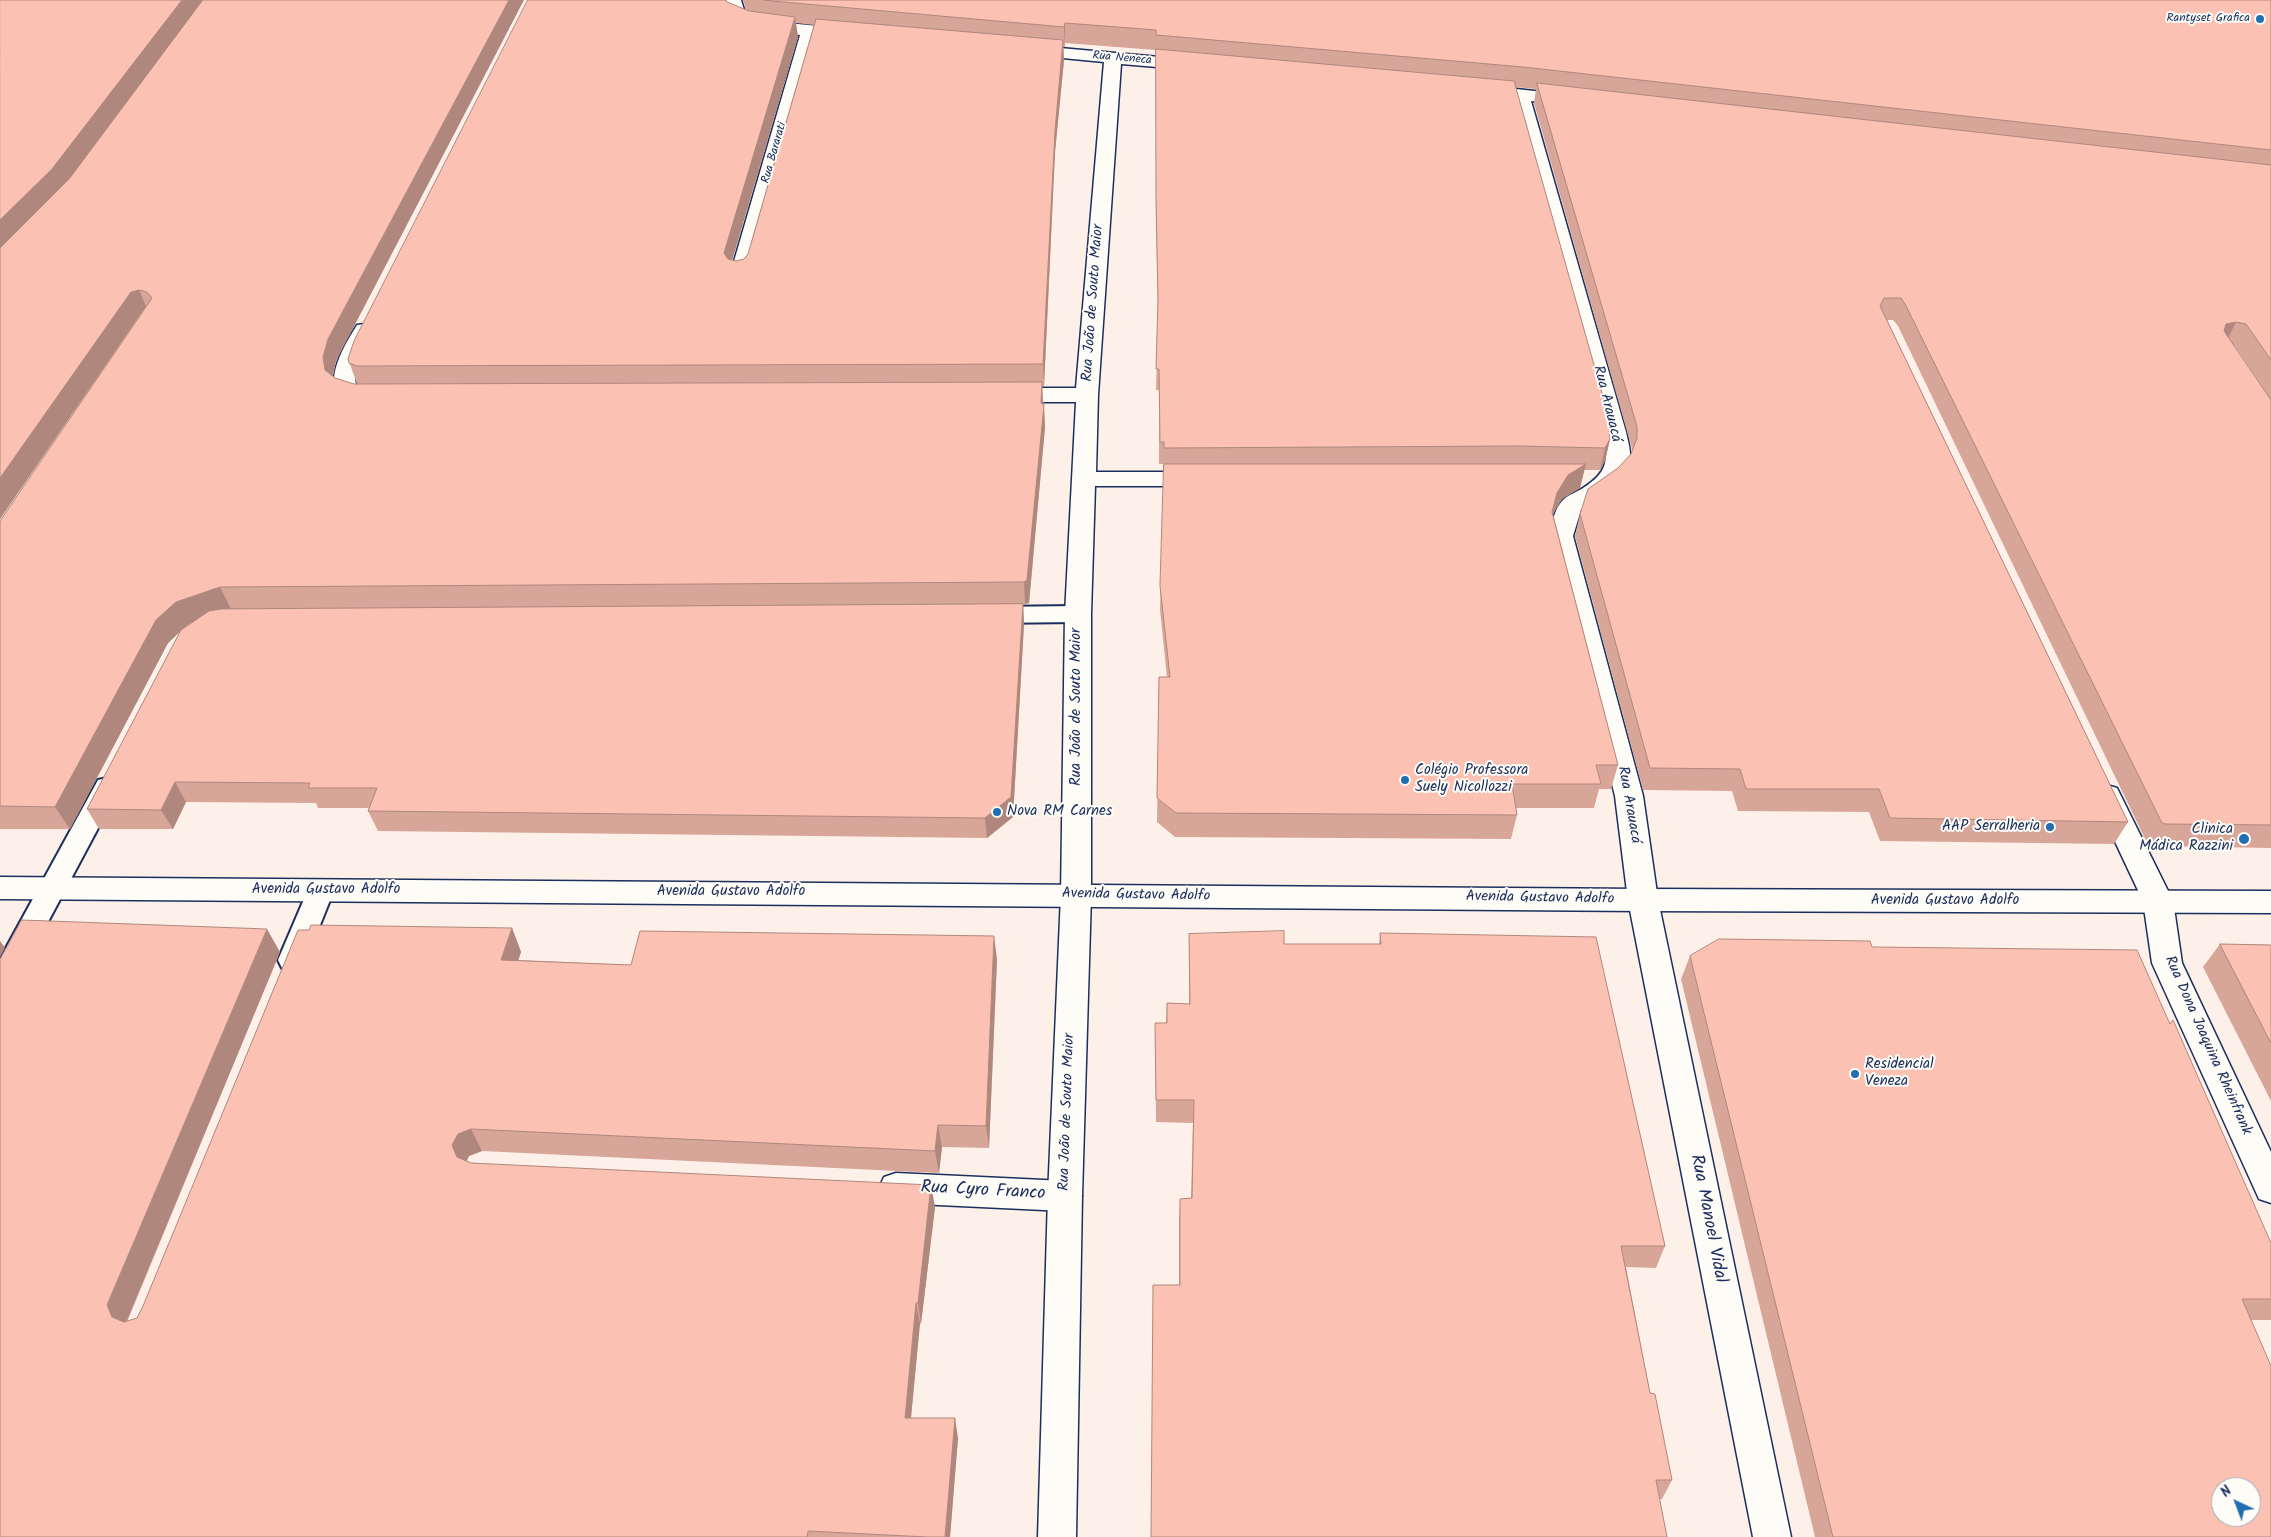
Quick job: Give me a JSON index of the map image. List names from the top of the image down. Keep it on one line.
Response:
{"streets":{"street":["Rua Neneca","Rua Bararati","Rua João de Souto Maior","Rua Arauacá","Avenida Gustavo Adolfo","Rua Dona Joaquina Rheinfrank","Rua Cyro Franco","Rua Manoel Vidal"]},"crossings":[["Rua Neneca","Rua João de Souto Maior"],["Rua João de Souto Maior","Avenida Gustavo Adolfo"],["Rua João de Souto Maior","Rua Cyro Franco"],["Rua Arauacá","Avenida Gustavo Adolfo"],["Rua Arauacá","Rua Manoel Vidal"],["Avenida Gustavo Adolfo","Rua Dona Joaquina Rheinfrank"],["Avenida Gustavo Adolfo","Rua Manoel Vidal"]],"places":["Rantyset Grafica","Colégio Professora Suely Nicollozzi","Nova RM Carnes","AAP Serralheria","Clinica Mádica Razzini","Residencial Veneza"],"north":"top left"}
